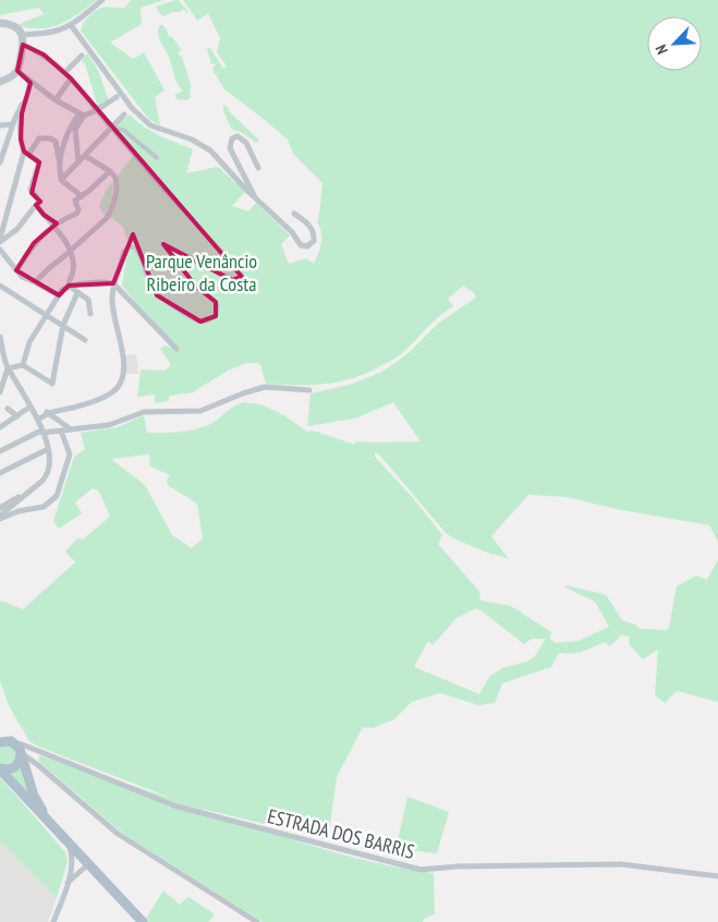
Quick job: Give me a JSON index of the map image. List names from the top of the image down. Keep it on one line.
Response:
{"streets":{"street":["ESTRADA DOS BARRIS"]},"parks":["Parque Venâncio Ribeiro da Costa"],"north":"bottom left"}
